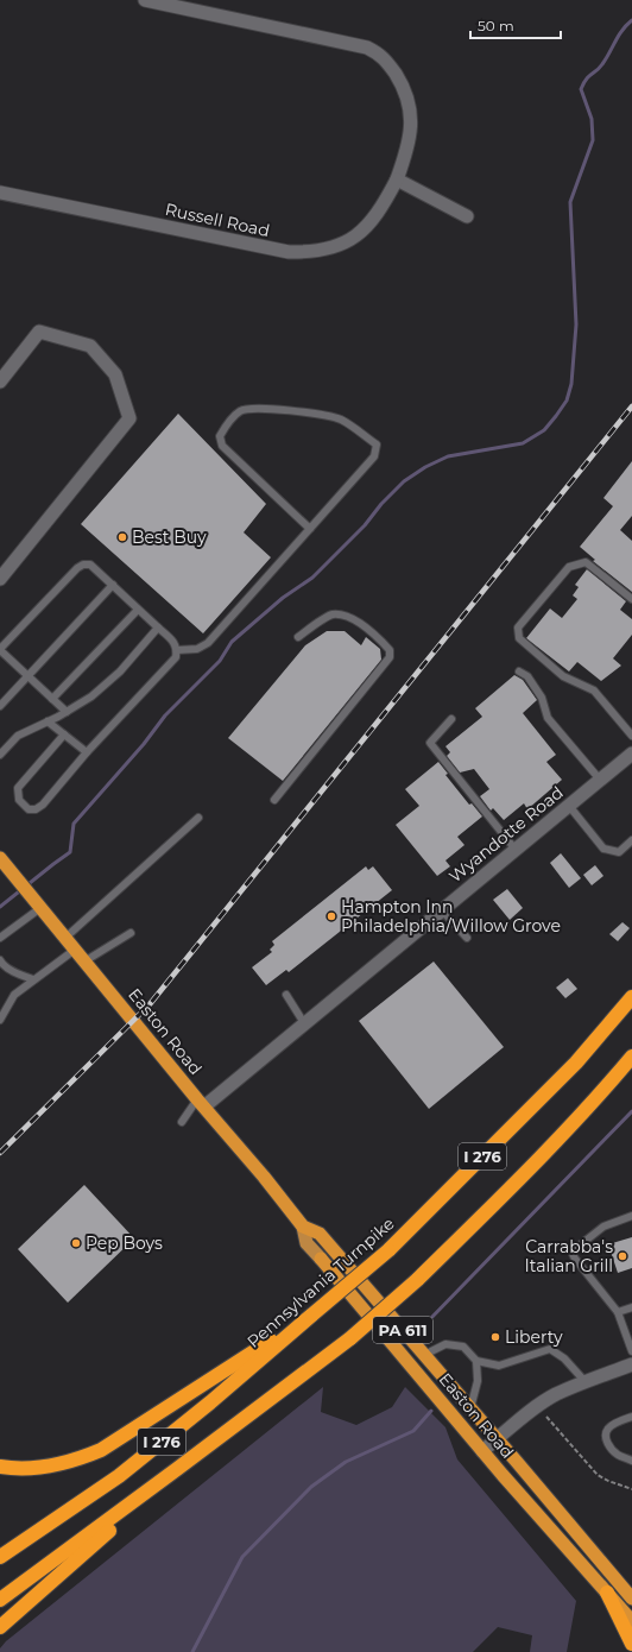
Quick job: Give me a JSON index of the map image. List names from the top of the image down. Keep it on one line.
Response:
{"streets":{"highway":["Easton Road","I 276","Pennsylvania Turnpike","PA 611"],"street":["Russell Road","Wyandotte Road"]},"crossings":[["Wyandotte Road","Easton Road"]],"places":["Best Buy","Hampton Inn Philadelphia/Willow Grove","Pep Boys","Carrabba's Italian Grill","Liberty"],"scale_bar":"50 m"}
